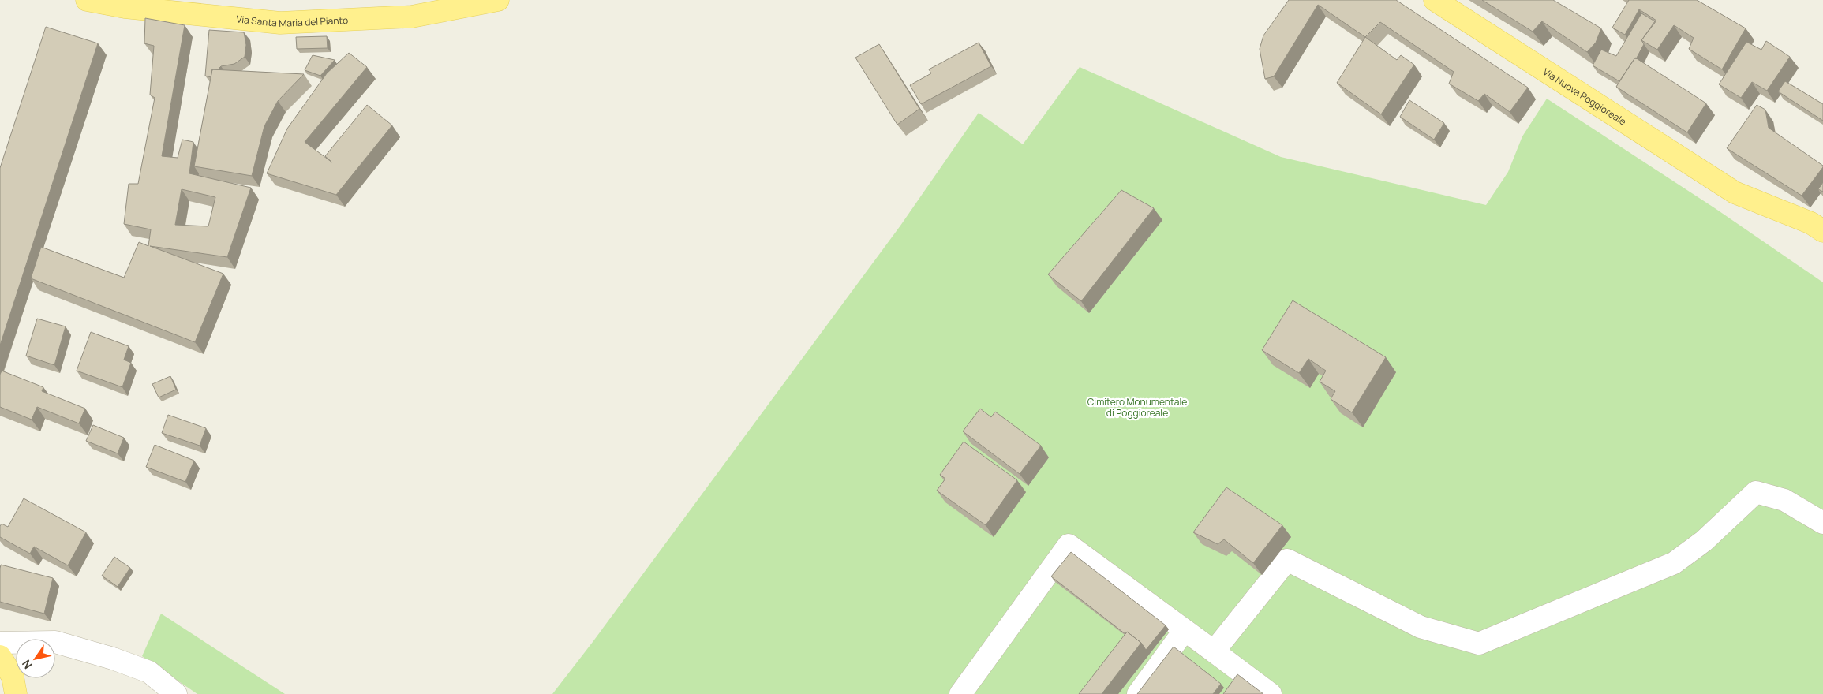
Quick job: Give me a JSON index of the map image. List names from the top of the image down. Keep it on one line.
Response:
{"streets":{"main road":["Via Santa Maria del Pianto","Via Nuova Poggioreale"]},"parks":["Cimitero Monumentale di Poggioreale"],"north":"bottom left"}
